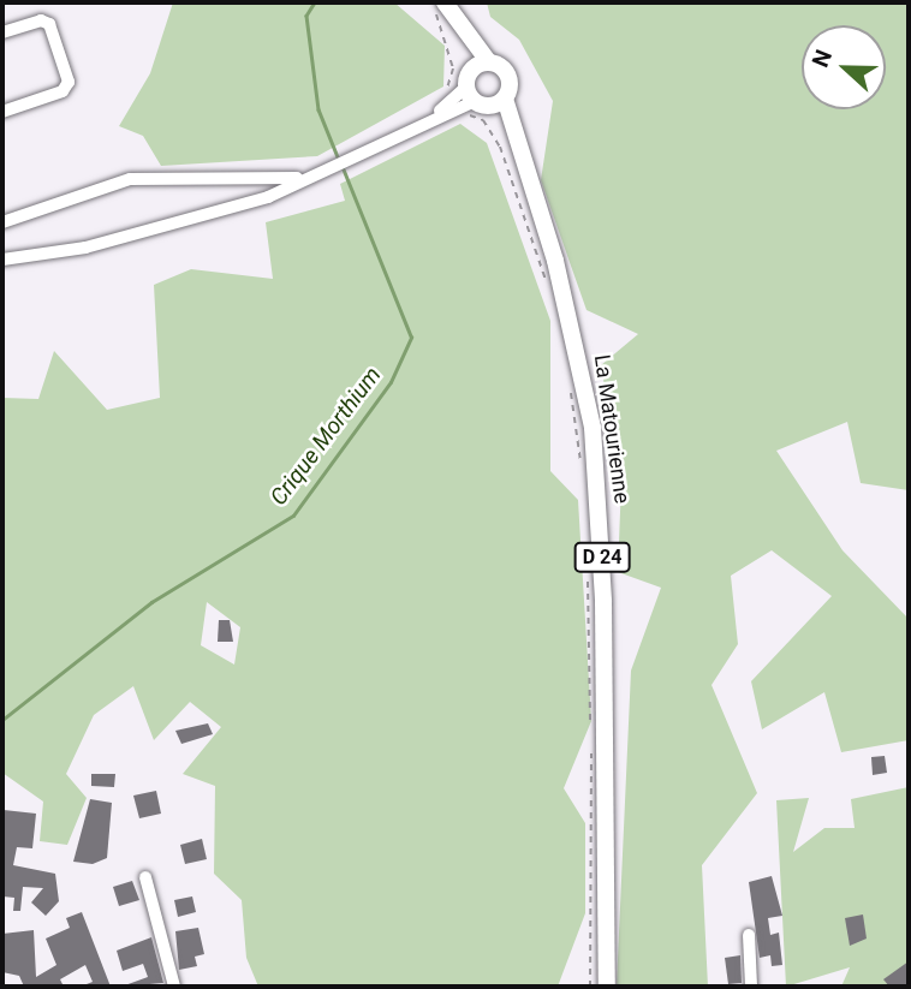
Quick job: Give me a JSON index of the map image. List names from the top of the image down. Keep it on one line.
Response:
{"streets":{"main road":["La Matourienne","D 24"]},"crossings":[["La Matourienne","D 24"]],"water":["Crique Morthium"],"north":"left"}
